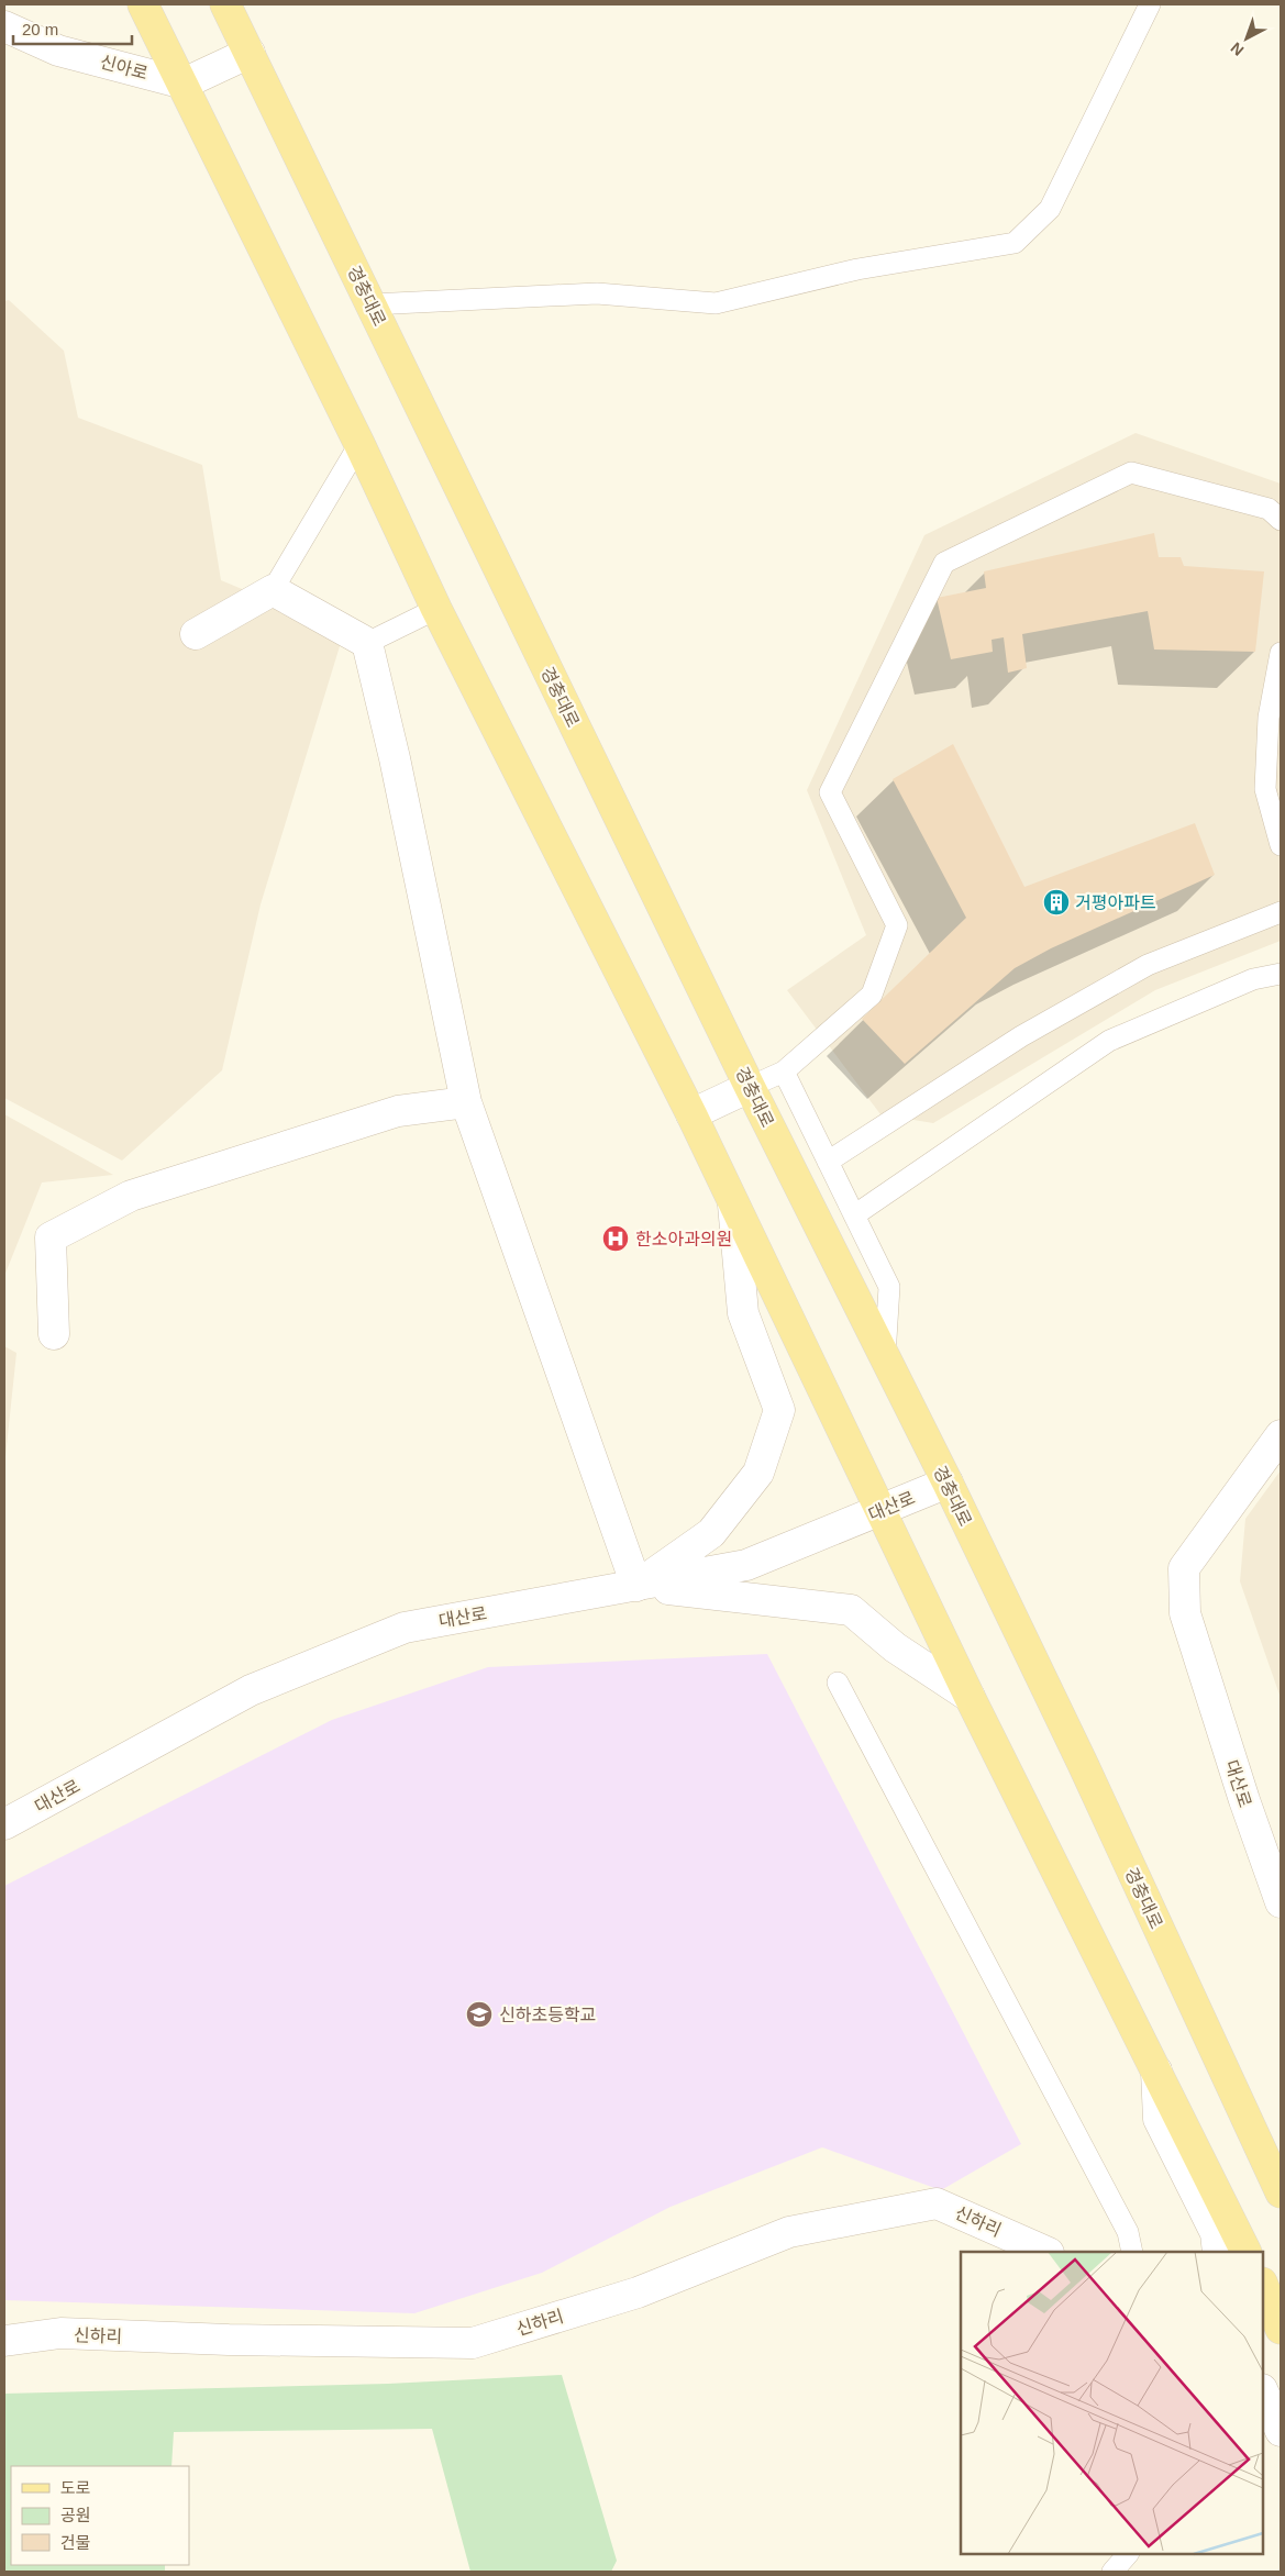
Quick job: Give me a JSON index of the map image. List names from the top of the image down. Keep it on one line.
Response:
{"streets":{"main road":["경충대로"],"street":["신아로","대산로","신하리"]},"crossings":[["경충대로","대산로"]],"places":{"building":["거평아파트"],"hospital":["한소아과의원"],"school or university":["신하초등학교"]},"legend":["도로","공원","건물"],"scale_bar":"20 m","north":"bottom left"}
